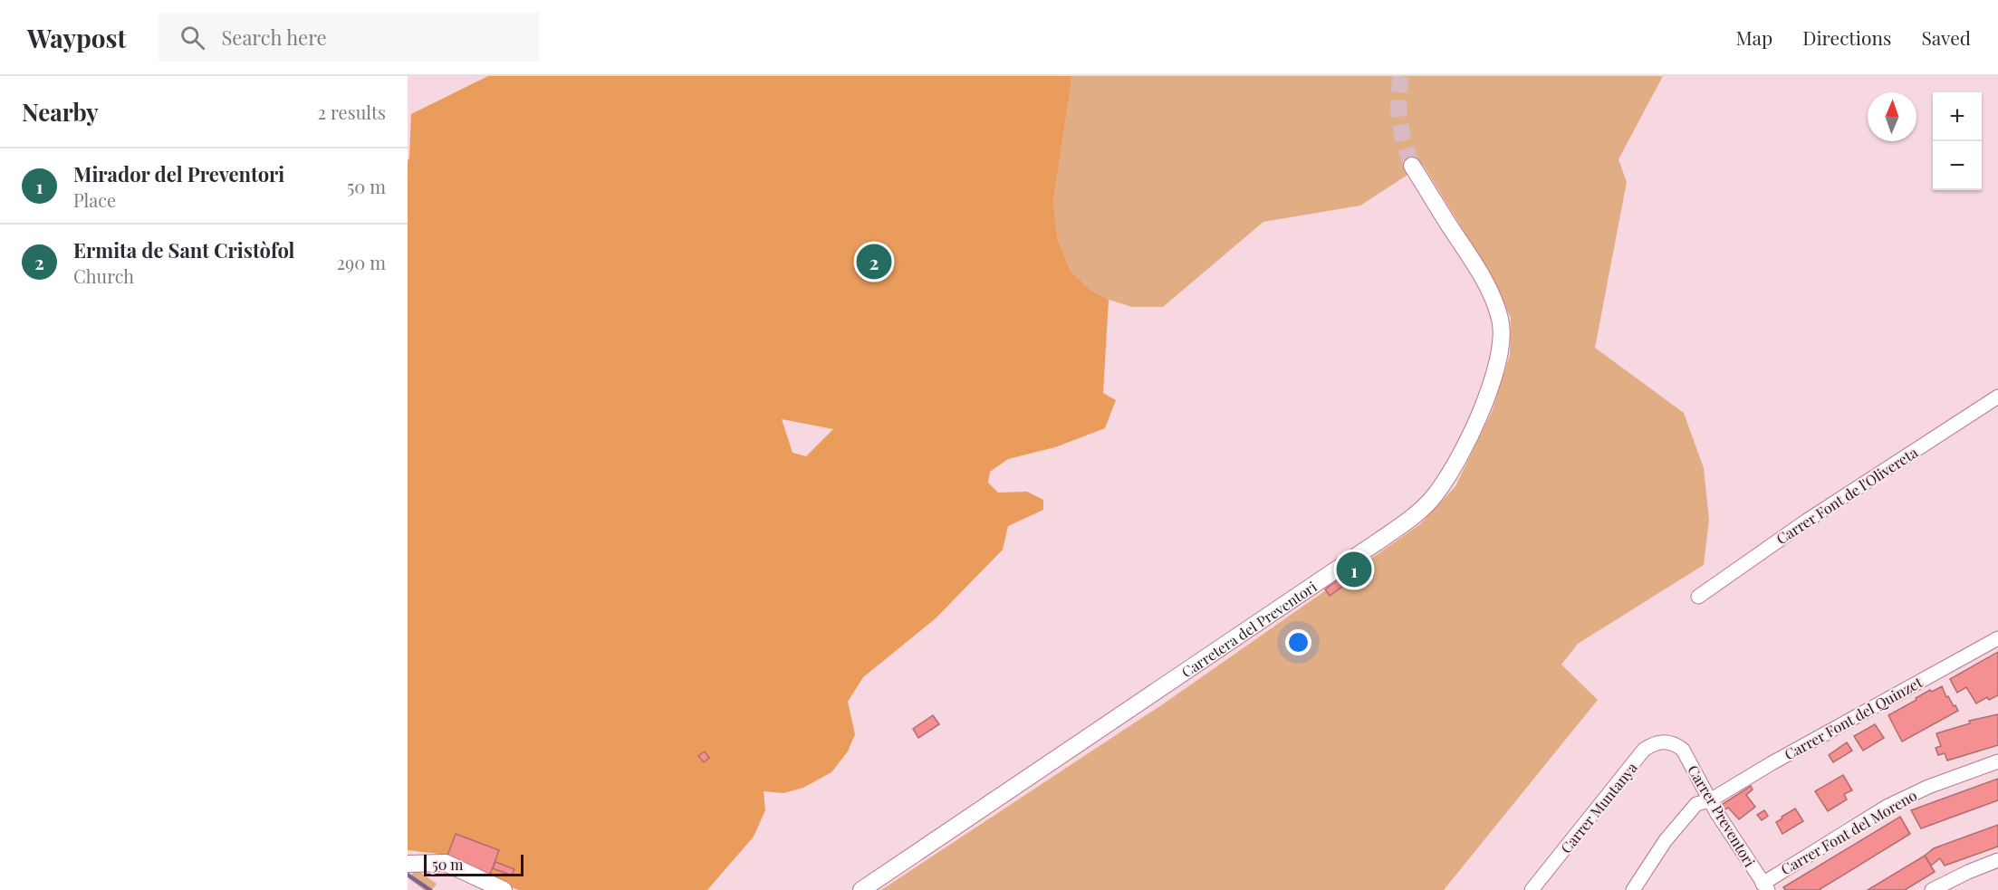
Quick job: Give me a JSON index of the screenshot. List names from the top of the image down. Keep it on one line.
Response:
{"streets":{"street":["Carrer Font de l'Olivereta","Carretera del Preventori","Carrer Font del Quinzet","Carrer Muntanya","Carrer Preventori","Carrer Font del Moreno"]},"crossings":[["Carrer Font del Quinzet","Carrer Preventori"],["Carrer Muntanya","Carrer Preventori"],["Carrer Preventori","Carrer Font del Moreno"]],"scale_bar":"50 m","north":"top","page":{"header":"Waypost","search":"Search here","nav":["Map","Directions","Saved"],"heading":["Nearby","2 results"],"map_buttons":["+","−"],"list":[{"mark":"1","name":"Mirador del Preventori","note":"Place","value":"50 m"},{"mark":"2","name":"Ermita de Sant Cristòfol","note":"Church","value":"290 m"}],"pins":["2","1"],"scale":"50 m"}}
